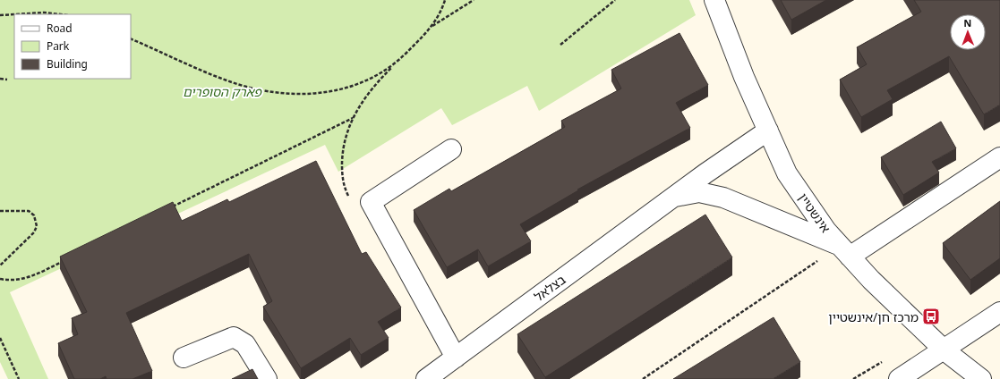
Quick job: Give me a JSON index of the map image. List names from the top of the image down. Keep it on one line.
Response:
{"streets":{"street":["אינשטיין","בצלאל"]},"crossings":[["אינשטיין","בצלאל"]],"parks":["פארק הסופרים"],"places":{"bus stop":["מרכז חן/אינשטיין"]},"legend":["Road","Park","Building"],"north":"top"}
